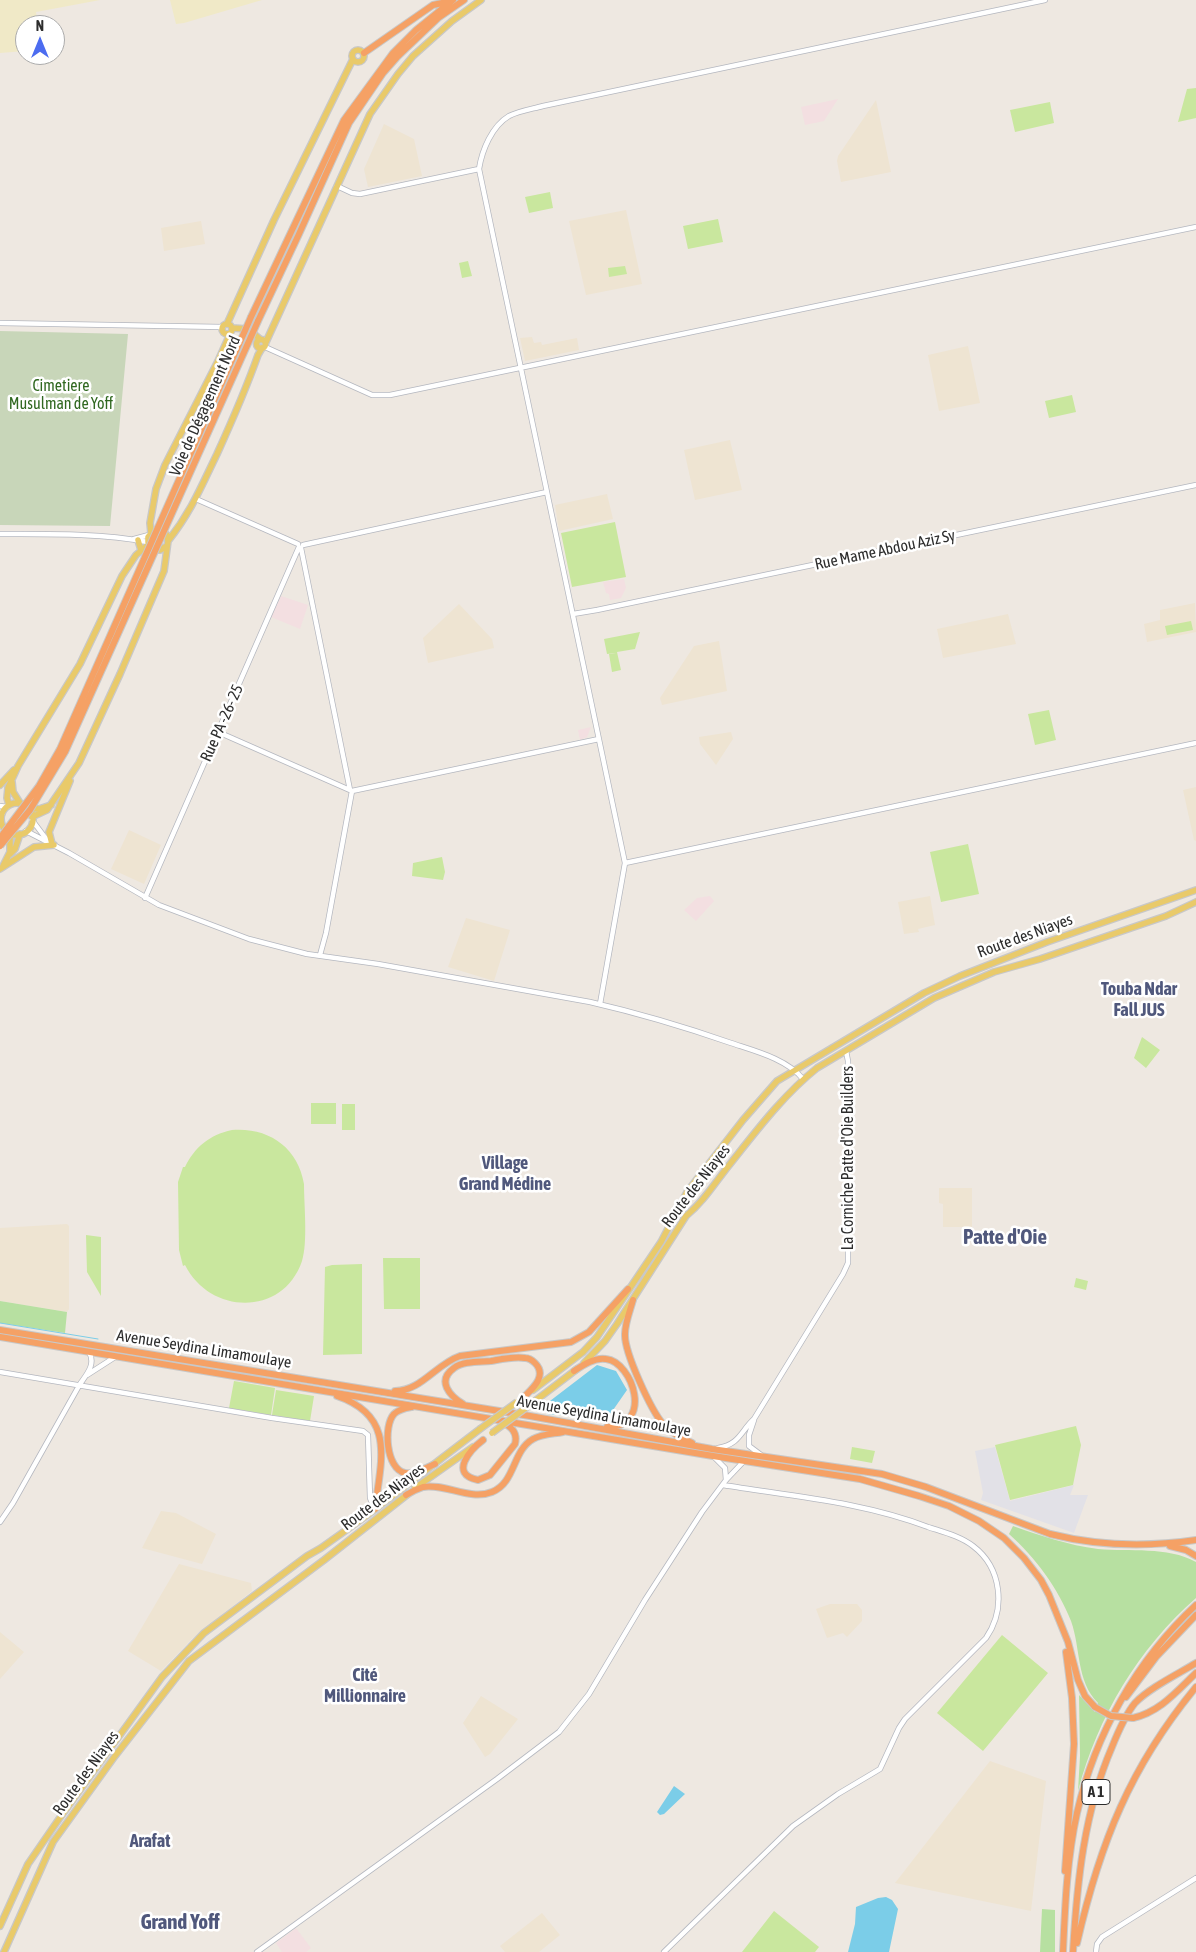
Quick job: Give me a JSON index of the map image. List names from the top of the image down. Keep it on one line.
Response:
{"streets":{"highway":["Voie de Dégagement Nord","Avenue Seydina Limamoulaye","A 1"],"main road":["Route des Niayes"],"street":["Rue Mame Abdou Aziz Sy","Rue PA -26- 25","La Corniche Patte d'Oie Builders"]},"crossings":[["Route des Niayes","La Corniche Patte d'Oie Builders"]],"districts":["Touba Ndar Fall JUS","Village Grand Médine","Patte d'Oie","Cité Millionnaire","Arafat","Grand Yoff"],"parks":["Cimetiere Musulman de Yoff"],"north":"top"}
